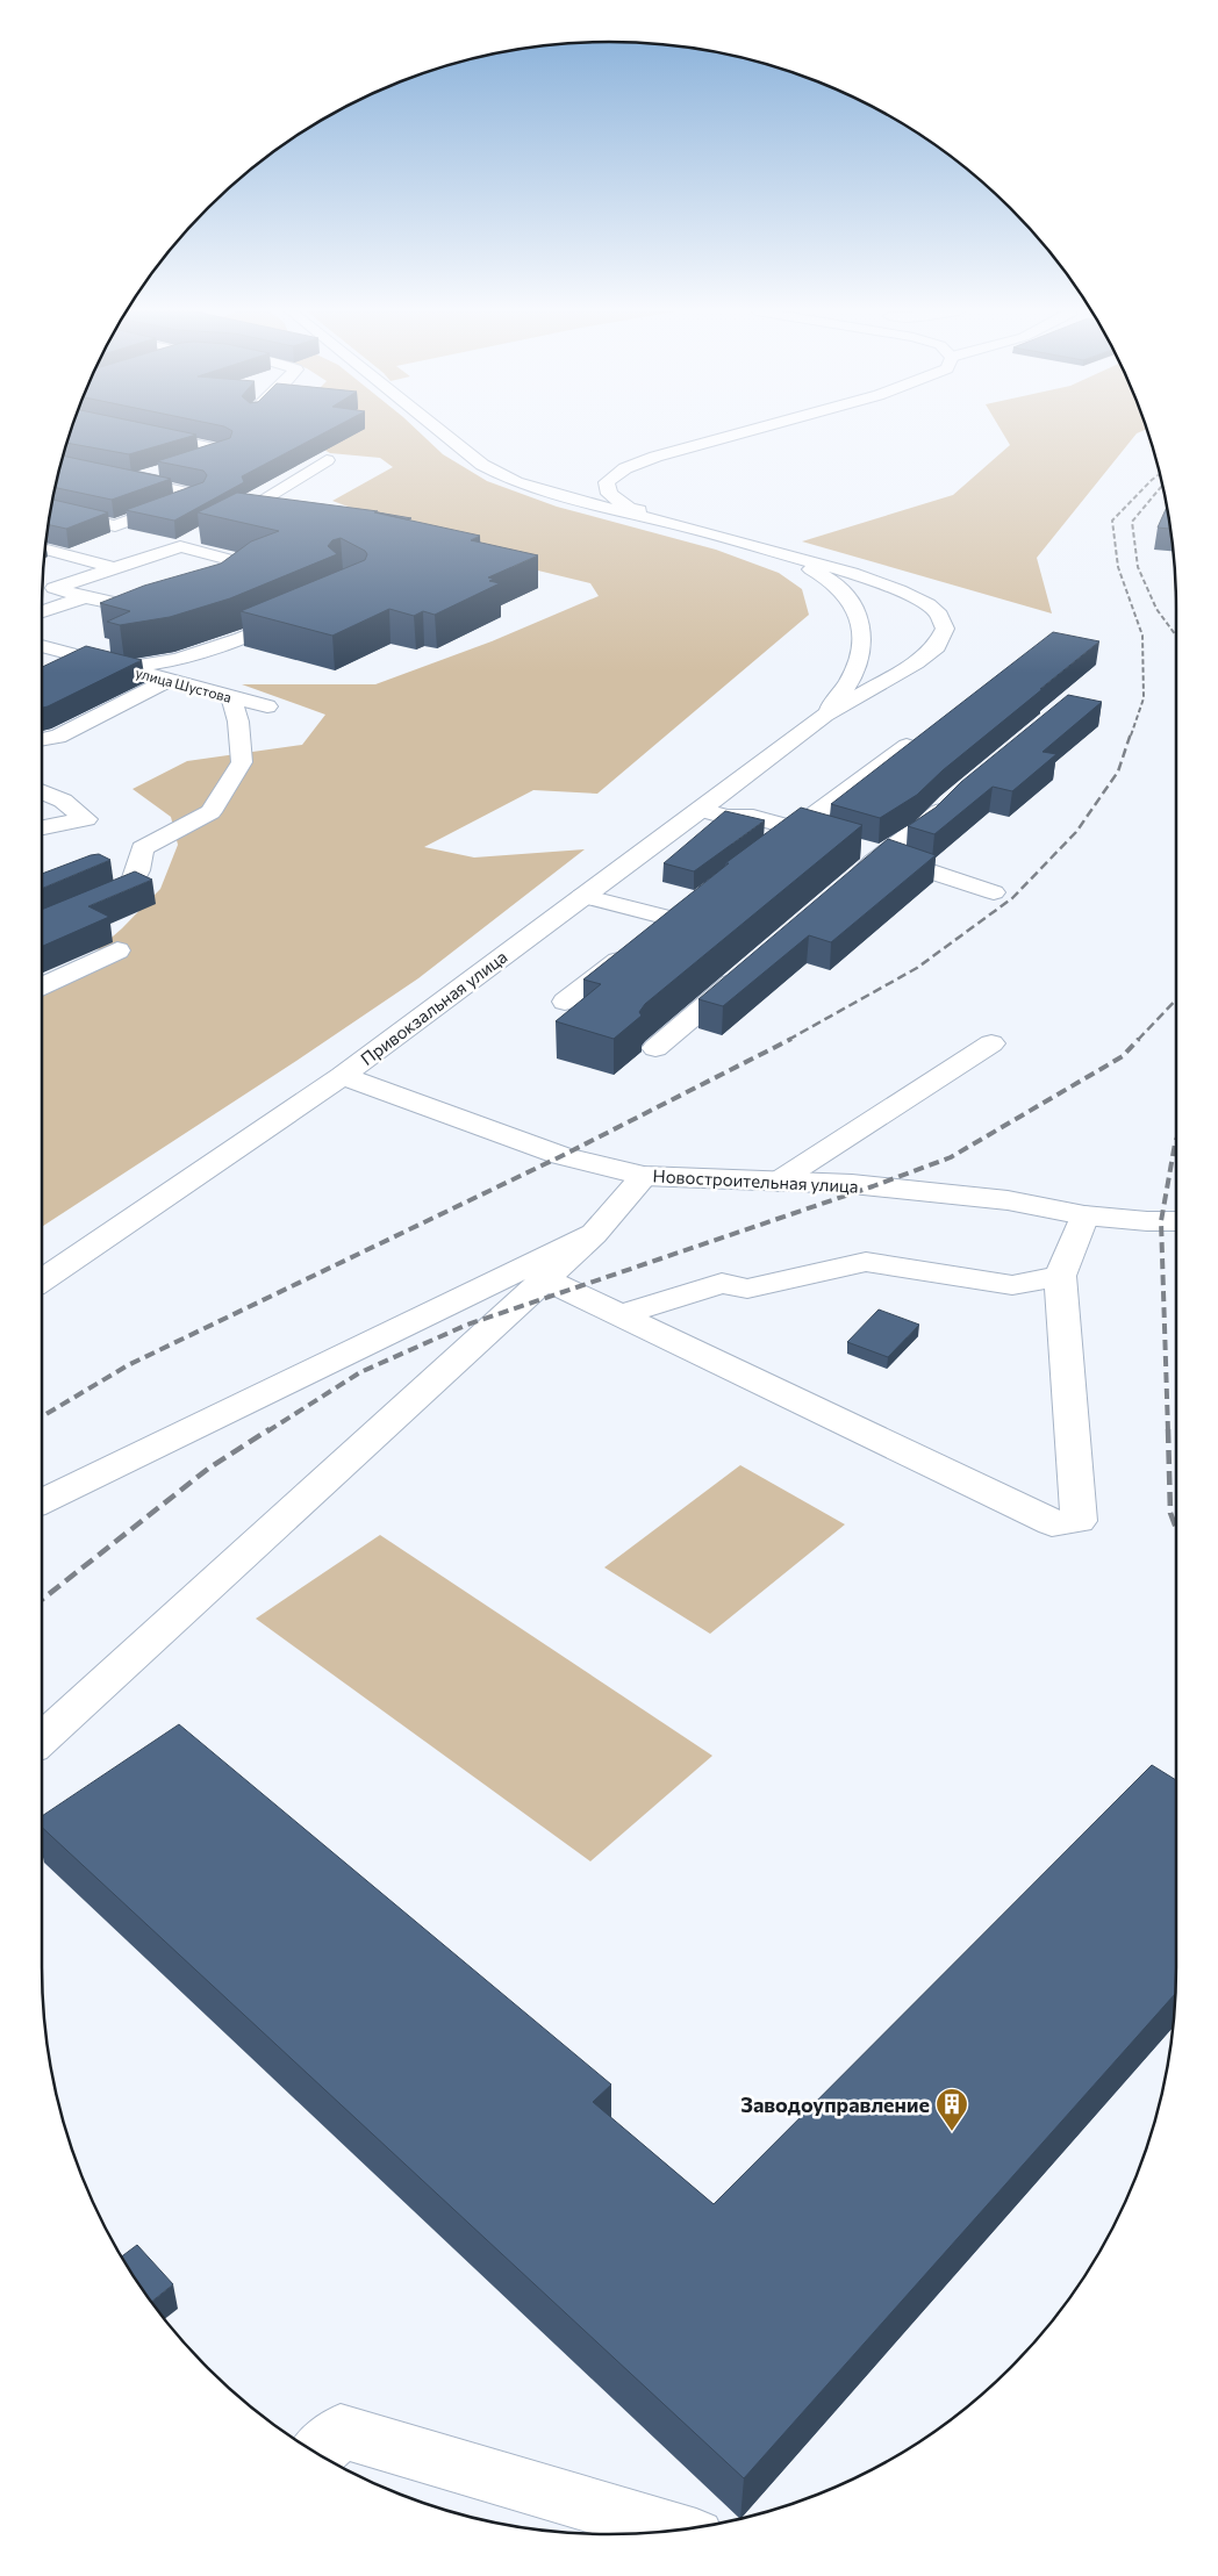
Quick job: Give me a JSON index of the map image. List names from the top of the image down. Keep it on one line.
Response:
{"streets":{"main road":["улица Шустова","Привокзальная улица","Новостроительная улица"]},"crossings":[["Привокзальная улица","Новостроительная улица"]],"places":{"building":["Заводоуправление"]}}
